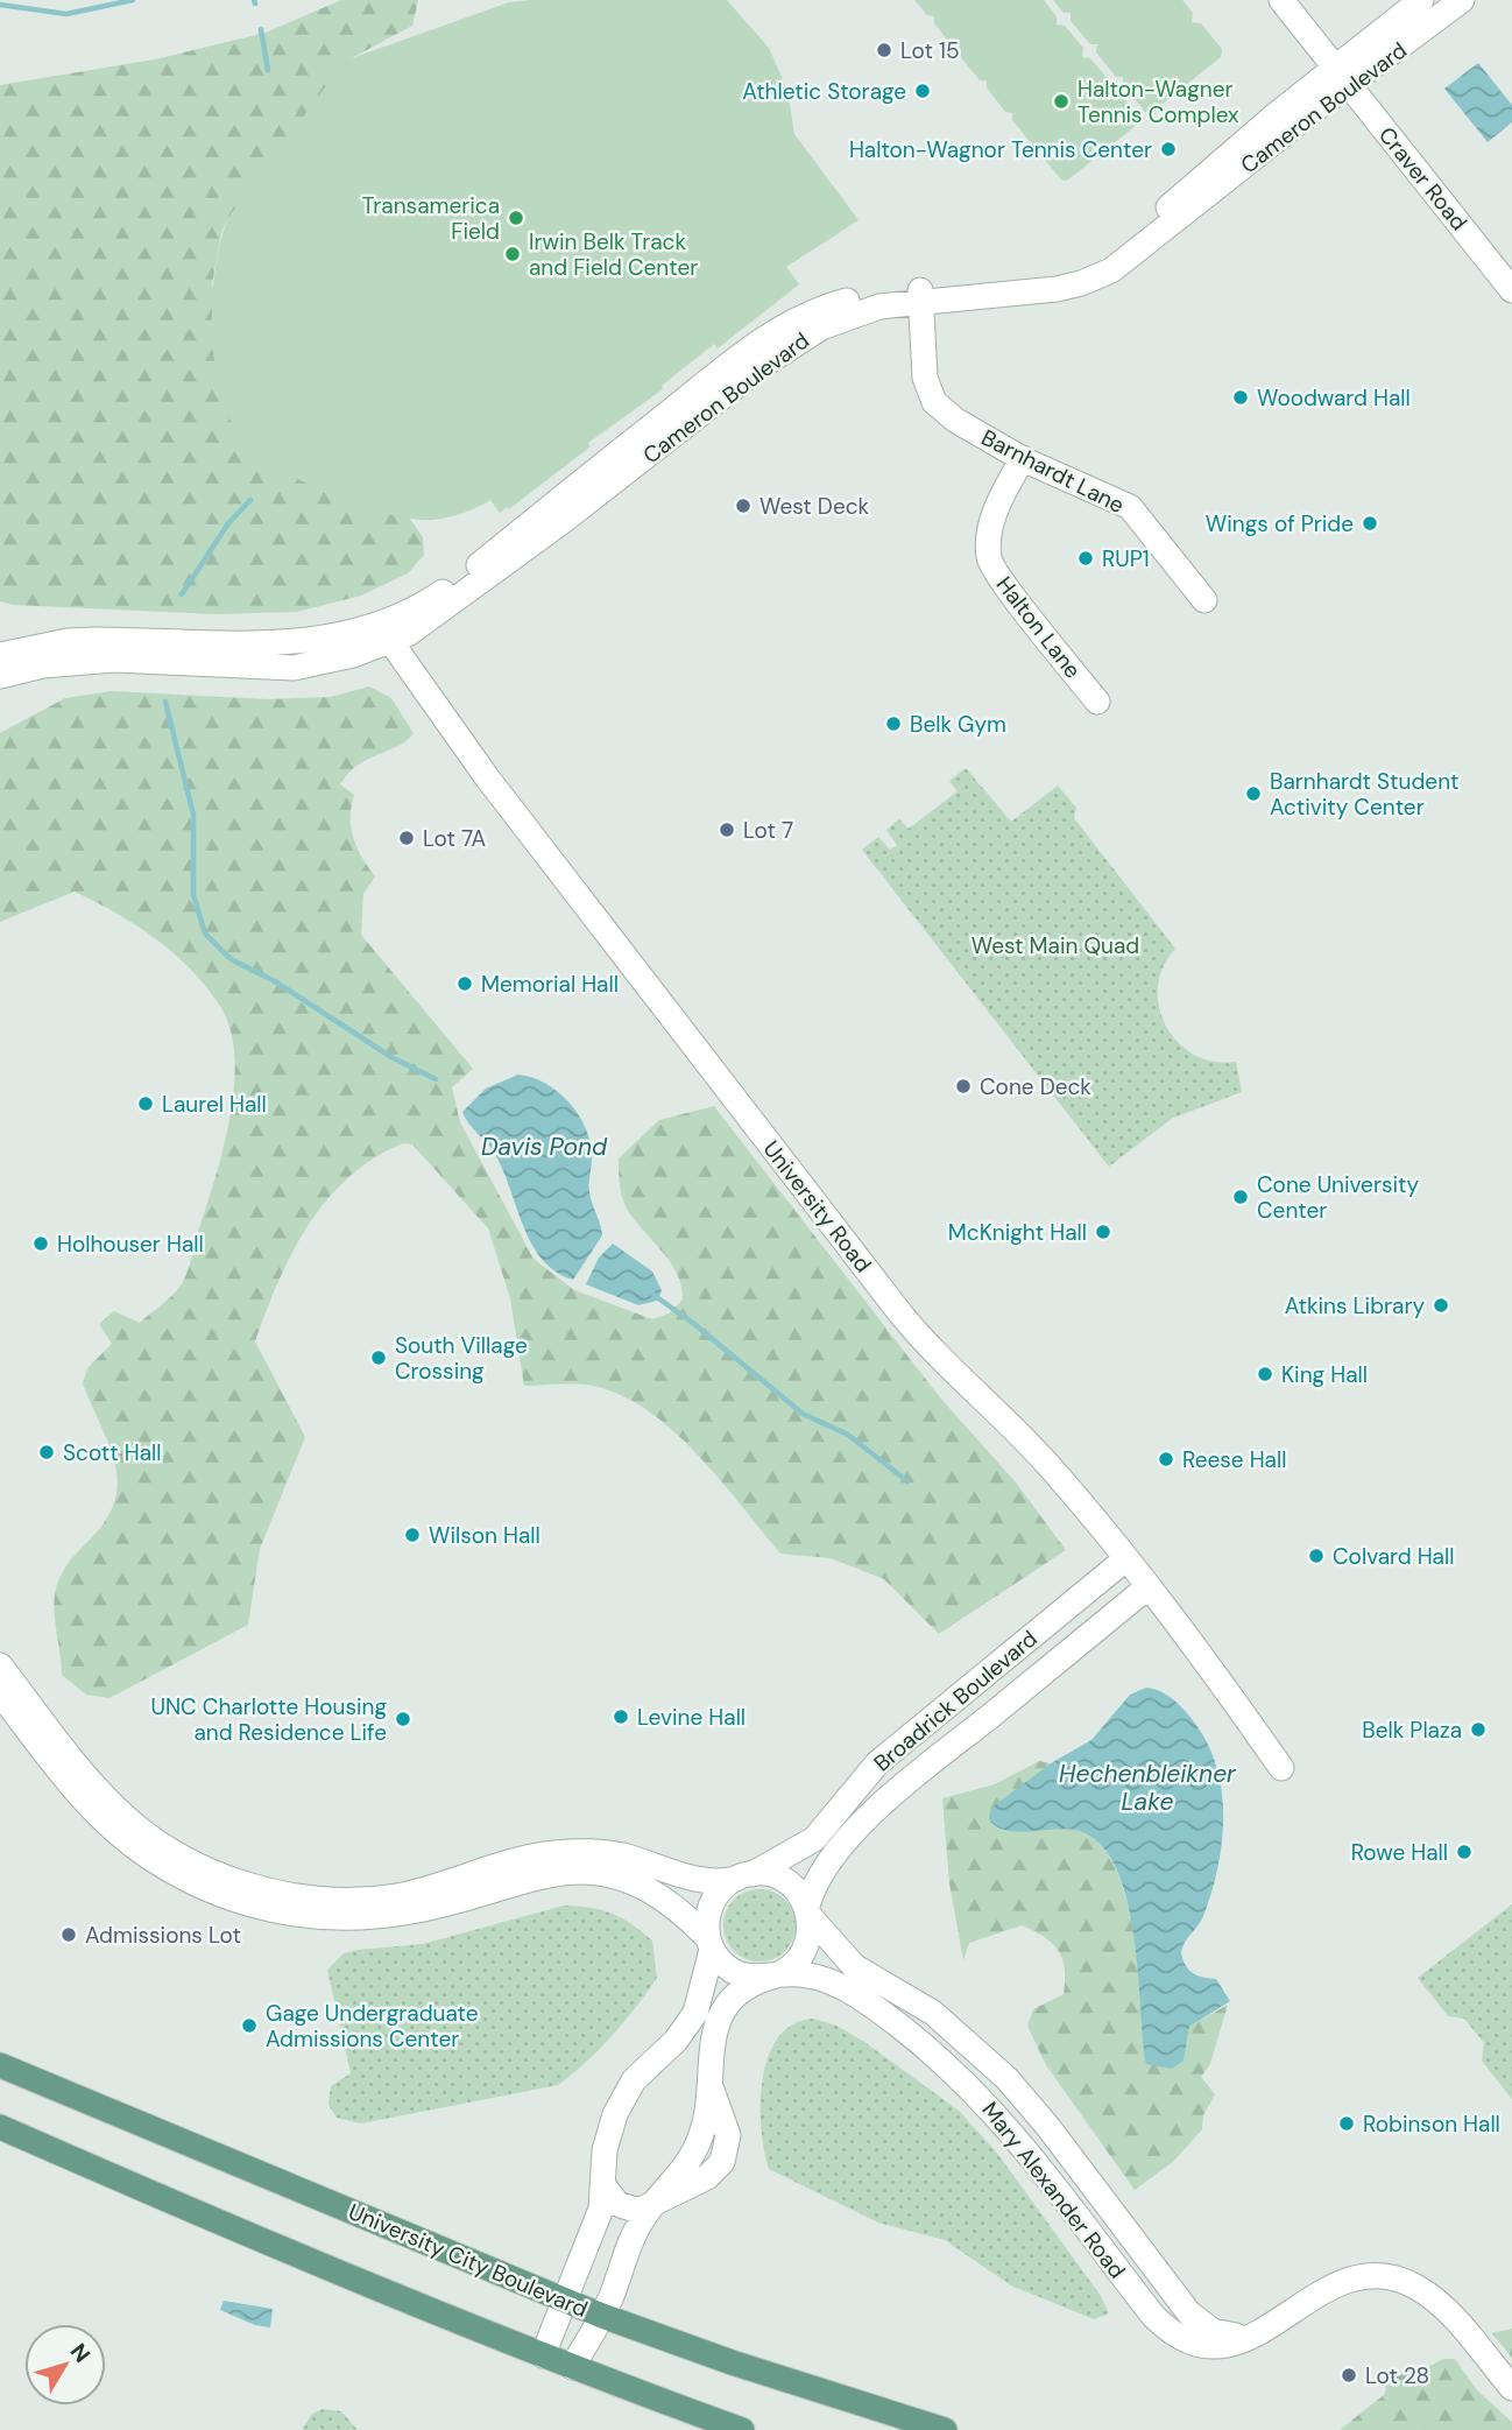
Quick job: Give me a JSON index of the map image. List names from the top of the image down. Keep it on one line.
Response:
{"streets":{"main road":["University City Boulevard"],"street":["Cameron Boulevard","Craver Road","Barnhardt Lane","Halton Lane","University Road","Broadrick Boulevard","Mary Alexander Road"]},"crossings":[["Cameron Boulevard","Craver Road"],["Cameron Boulevard","Barnhardt Lane"],["Cameron Boulevard","University Road"],["Barnhardt Lane","Halton Lane"],["University Road","Broadrick Boulevard"],["Broadrick Boulevard","Mary Alexander Road"],["Broadrick Boulevard","University City Boulevard"]],"water":["Davis Pond","Hechenbleikner Lake"],"parks":["West Main Quad"],"places":["Lot 15","Athletic Storage","Halton-Wagner Tennis Complex","Halton-Wagnor Tennis Center","Transamerica Field","Irwin Belk Track and Field Center","Woodward Hall","West Deck","Wings of Pride","RUP1","Belk Gym","Barnhardt Student Activity Center","Lot 7","Lot 7A","Memorial Hall","Cone Deck","Laurel Hall","Cone University Center","McKnight Hall","Holhouser Hall","Atkins Library","South Village Crossing","King Hall","Scott Hall","Reese Hall","Wilson Hall","Colvard Hall","Levine Hall","UNC Charlotte Housing and Residence Life","Belk Plaza","Rowe Hall","Admissions Lot","Gage Undergraduate Admissions Center","Robinson Hall","Lot 28"],"north":"top right"}
